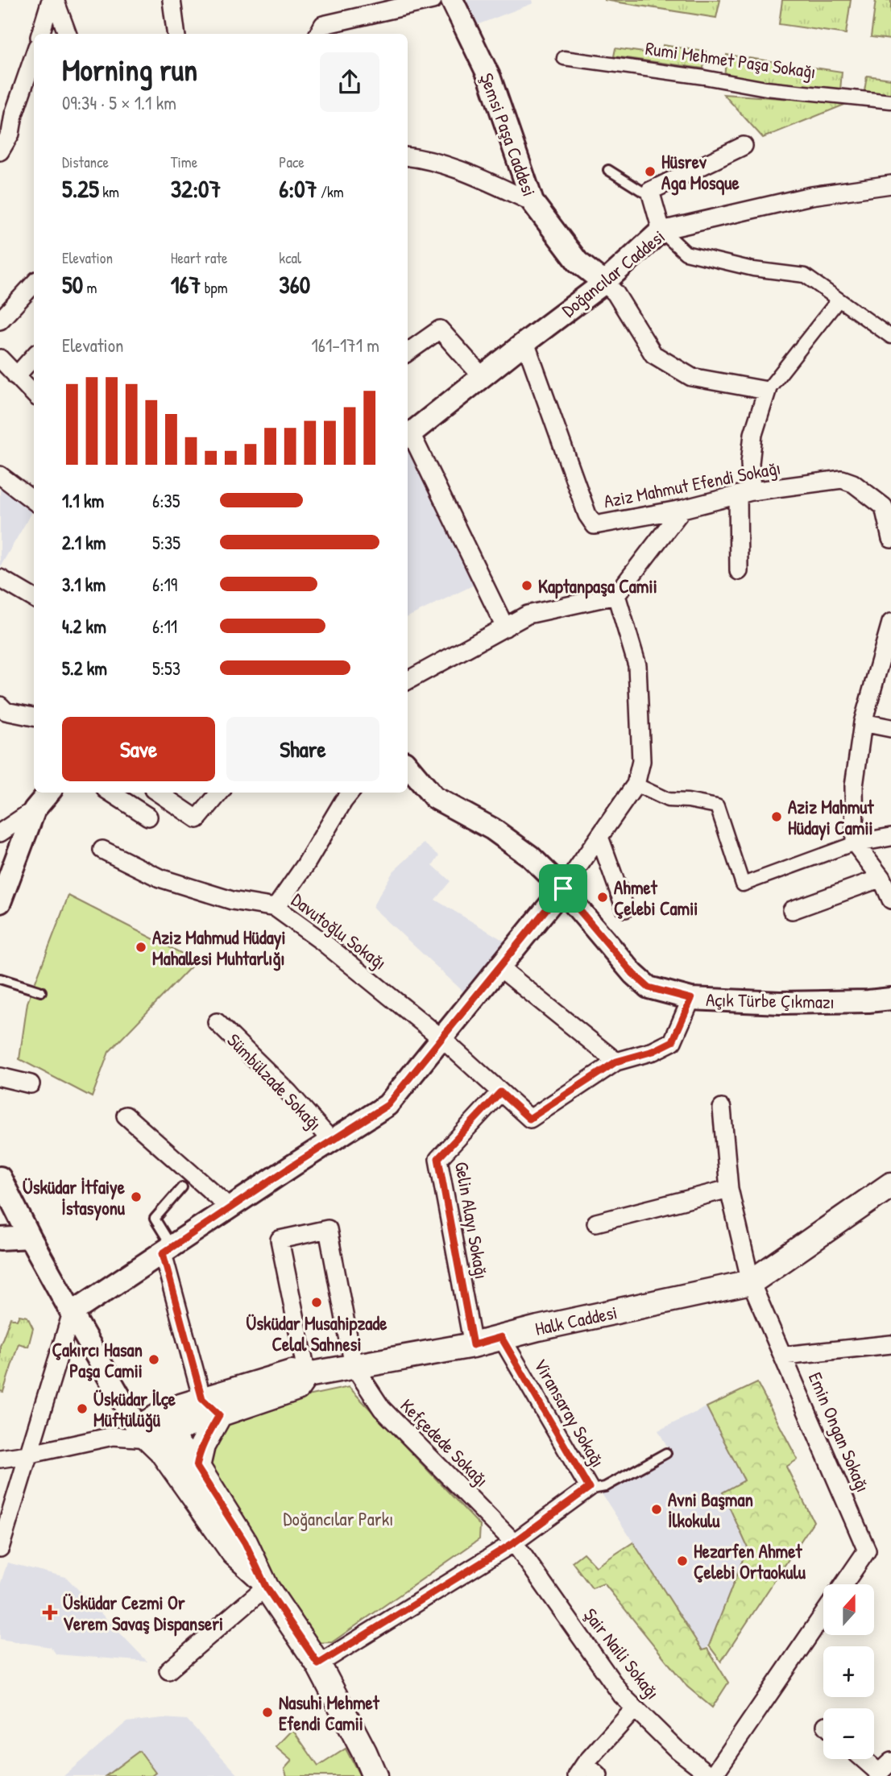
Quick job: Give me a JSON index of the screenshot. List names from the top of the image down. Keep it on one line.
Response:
{"streets":{"main road":["Halk Caddesi"],"street":["Rumi Mehmet Paşa Sokağı","Şemsi Paşa Caddesi","Doğancılar Caddesi","Aziz Mahmut Efendi Sokağı","Davutoğlu Sokağı","Açık Türbe Çıkmazı","Sümbülzade Sokağı","Gelin Alayı Sokağı","Viransaray Sokağı","Emin Ongan Sokağı","Kefçedede Sokağı","Şair Naili Sokağı"]},"crossings":[["Şemsi Paşa Caddesi","Doğancılar Caddesi"],["Doğancılar Caddesi","Aziz Mahmut Efendi Sokağı"],["Davutoğlu Sokağı","Sümbülzade Sokağı"],["Davutoğlu Sokağı","Gelin Alayı Sokağı"],["Açık Türbe Çıkmazı","Sümbülzade Sokağı"],["Gelin Alayı Sokağı","Halk Caddesi"],["Halk Caddesi","Viransaray Sokağı"],["Halk Caddesi","Emin Ongan Sokağı"],["Halk Caddesi","Kefçedede Sokağı"],["Viransaray Sokağı","Kefçedede Sokağı"],["Viransaray Sokağı","Şair Naili Sokağı"],["Kefçedede Sokağı","Şair Naili Sokağı"]],"parks":["Doğancılar Parkı"],"places":{"other":["Hüsrev Aga Mosque","Kaptanpaşa Camii","Aziz Mahmut Hüdayi Camii","Ahmet Çelebi Camii","Aziz Mahmud Hüdayi Mahallesi Muhtarlığı","Üsküdar İtfaiye İstasyonu","Üsküdar Musahipzade Celal Sahnesi","Çakırcı Hasan Paşa Camii","Üsküdar İlçe Müftülüğü","Avni Başman İlkokulu","Hezarfen Ahmet Çelebi Ortaokulu","Nasuhi Mehmet Efendi Camii"],"health":["Üsküdar Cezmi Or Verem Savaş Dispanseri"]},"north":"top","page":{"heading":["Morning run","09:34 · 5 × 1.1 km"],"stats":[["Distance","5.25 km"],["Time","32:07"],["Pace","6:07 /km"],["Elevation","50 m"],["Heart rate","167 bpm"],["kcal","360"]],"chart":["Elevation","161–171 m"],"list":[{"name":"1.1 km","note":"6:35"},{"name":"2.1 km","note":"5:35"},{"name":"3.1 km","note":"6:19"},{"name":"4.2 km","note":"6:11"},{"name":"5.2 km","note":"5:53"}],"buttons":["Save","Share"],"map_buttons":["+","−"]}}
